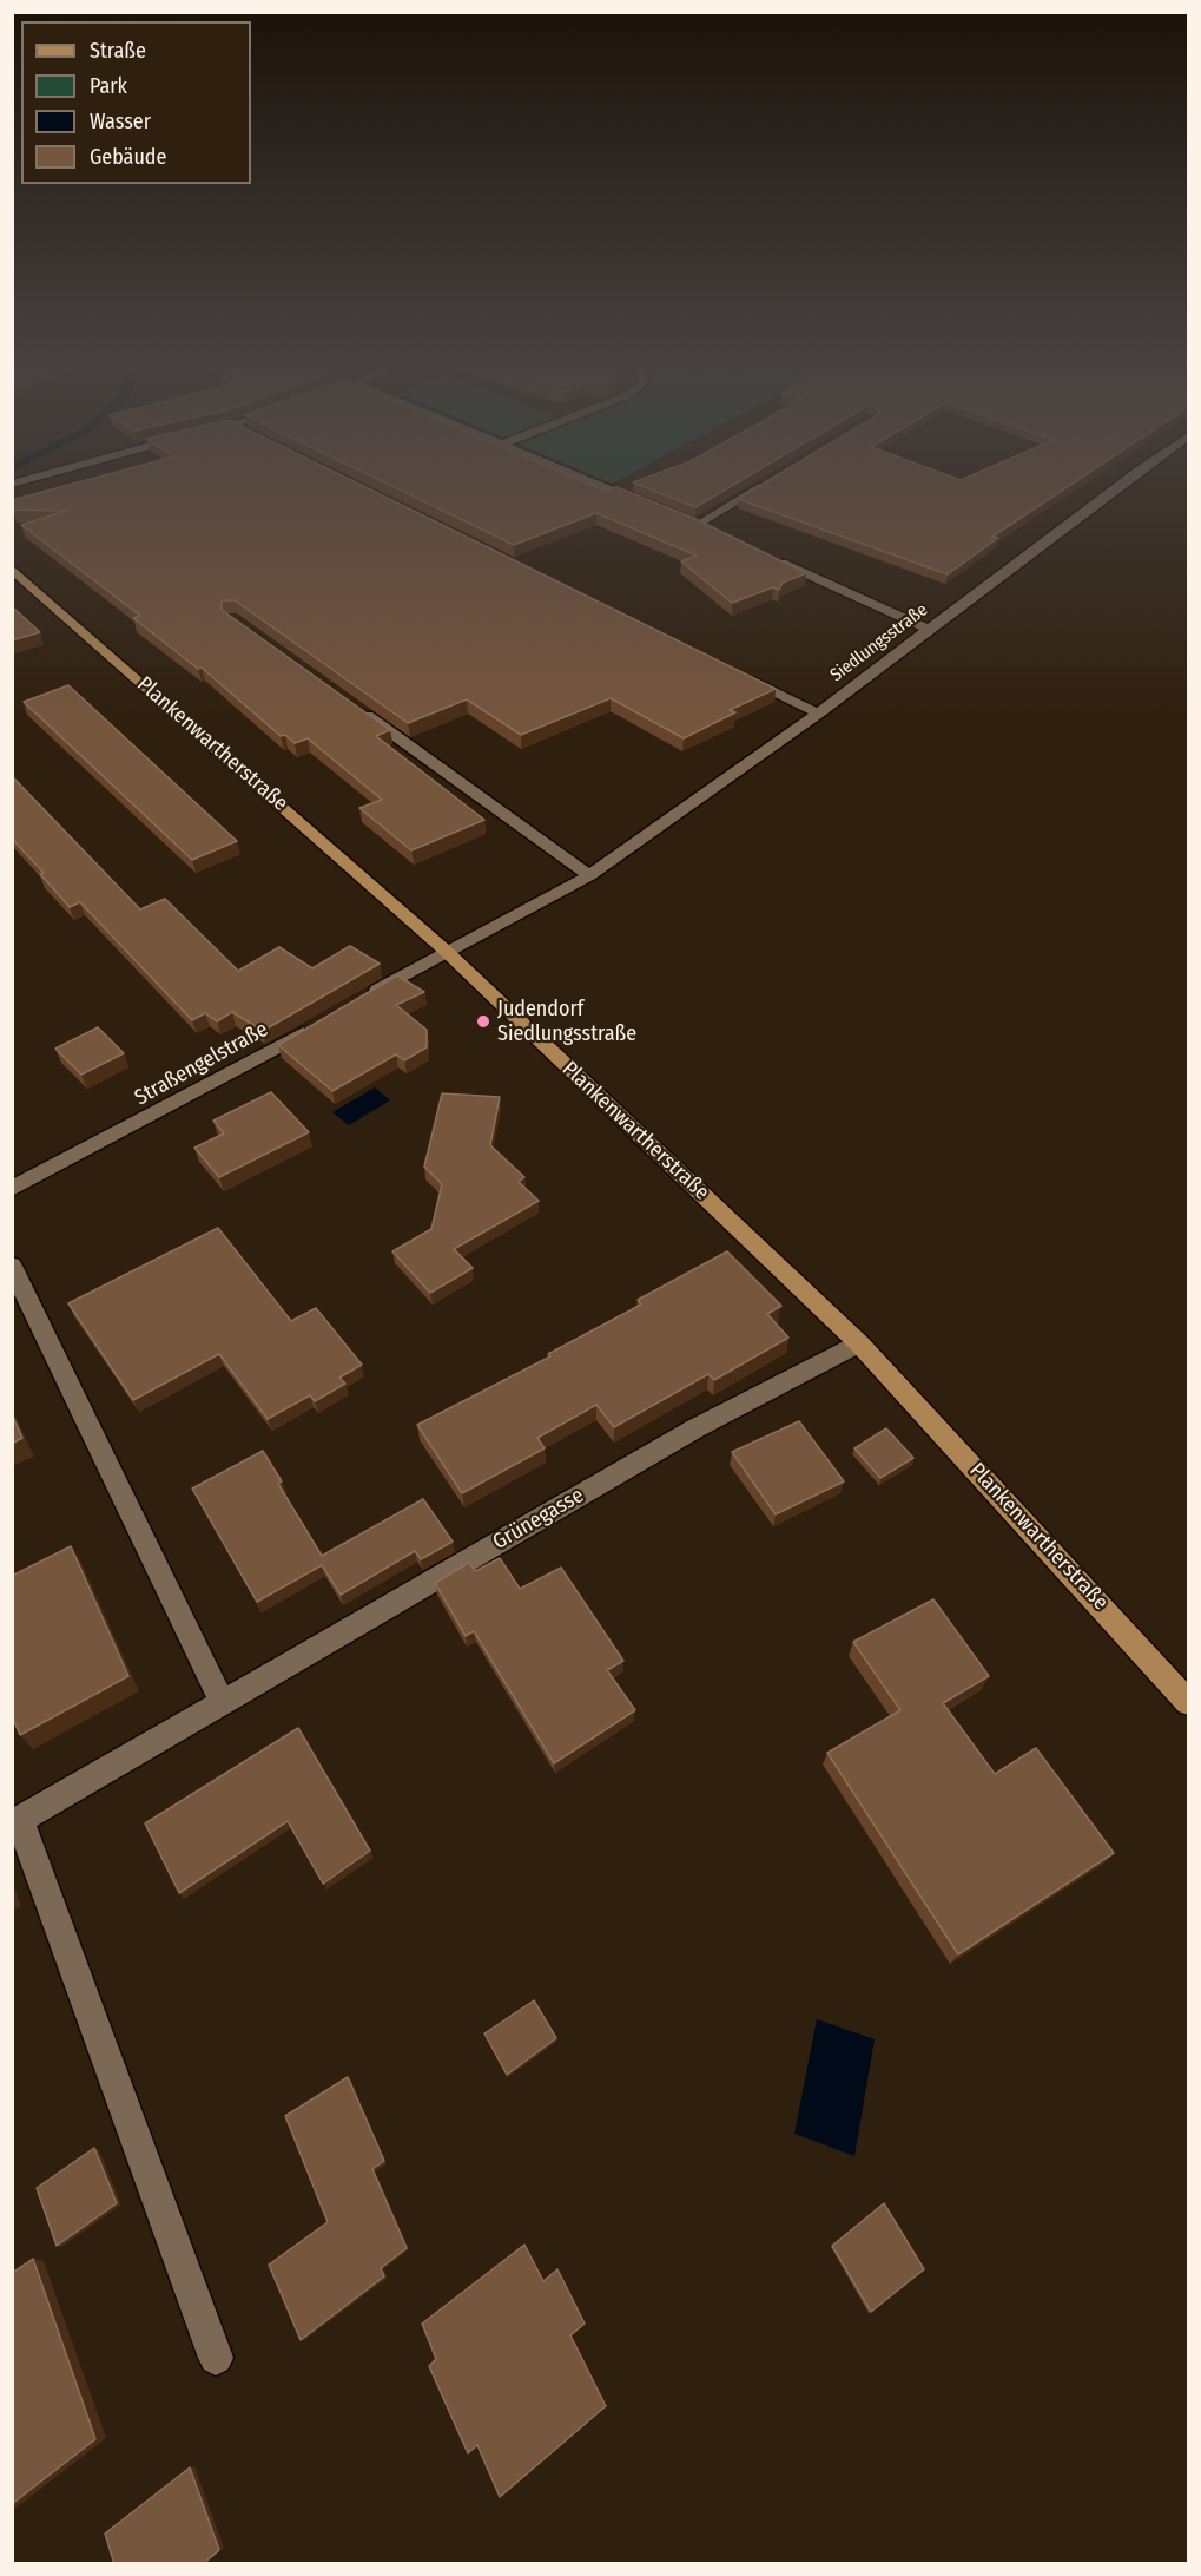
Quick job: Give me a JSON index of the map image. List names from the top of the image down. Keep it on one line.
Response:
{"streets":{"main road":["Plankenwartherstraße"],"street":["Siedlungsstraße","Straßengelstraße","Grünegasse"]},"crossings":[["Siedlungsstraße","Plankenwartherstraße"],["Plankenwartherstraße","Grünegasse"]],"places":["Judendorf Siedlungsstraße"],"legend":["Straße","Park","Wasser","Gebäude"]}
